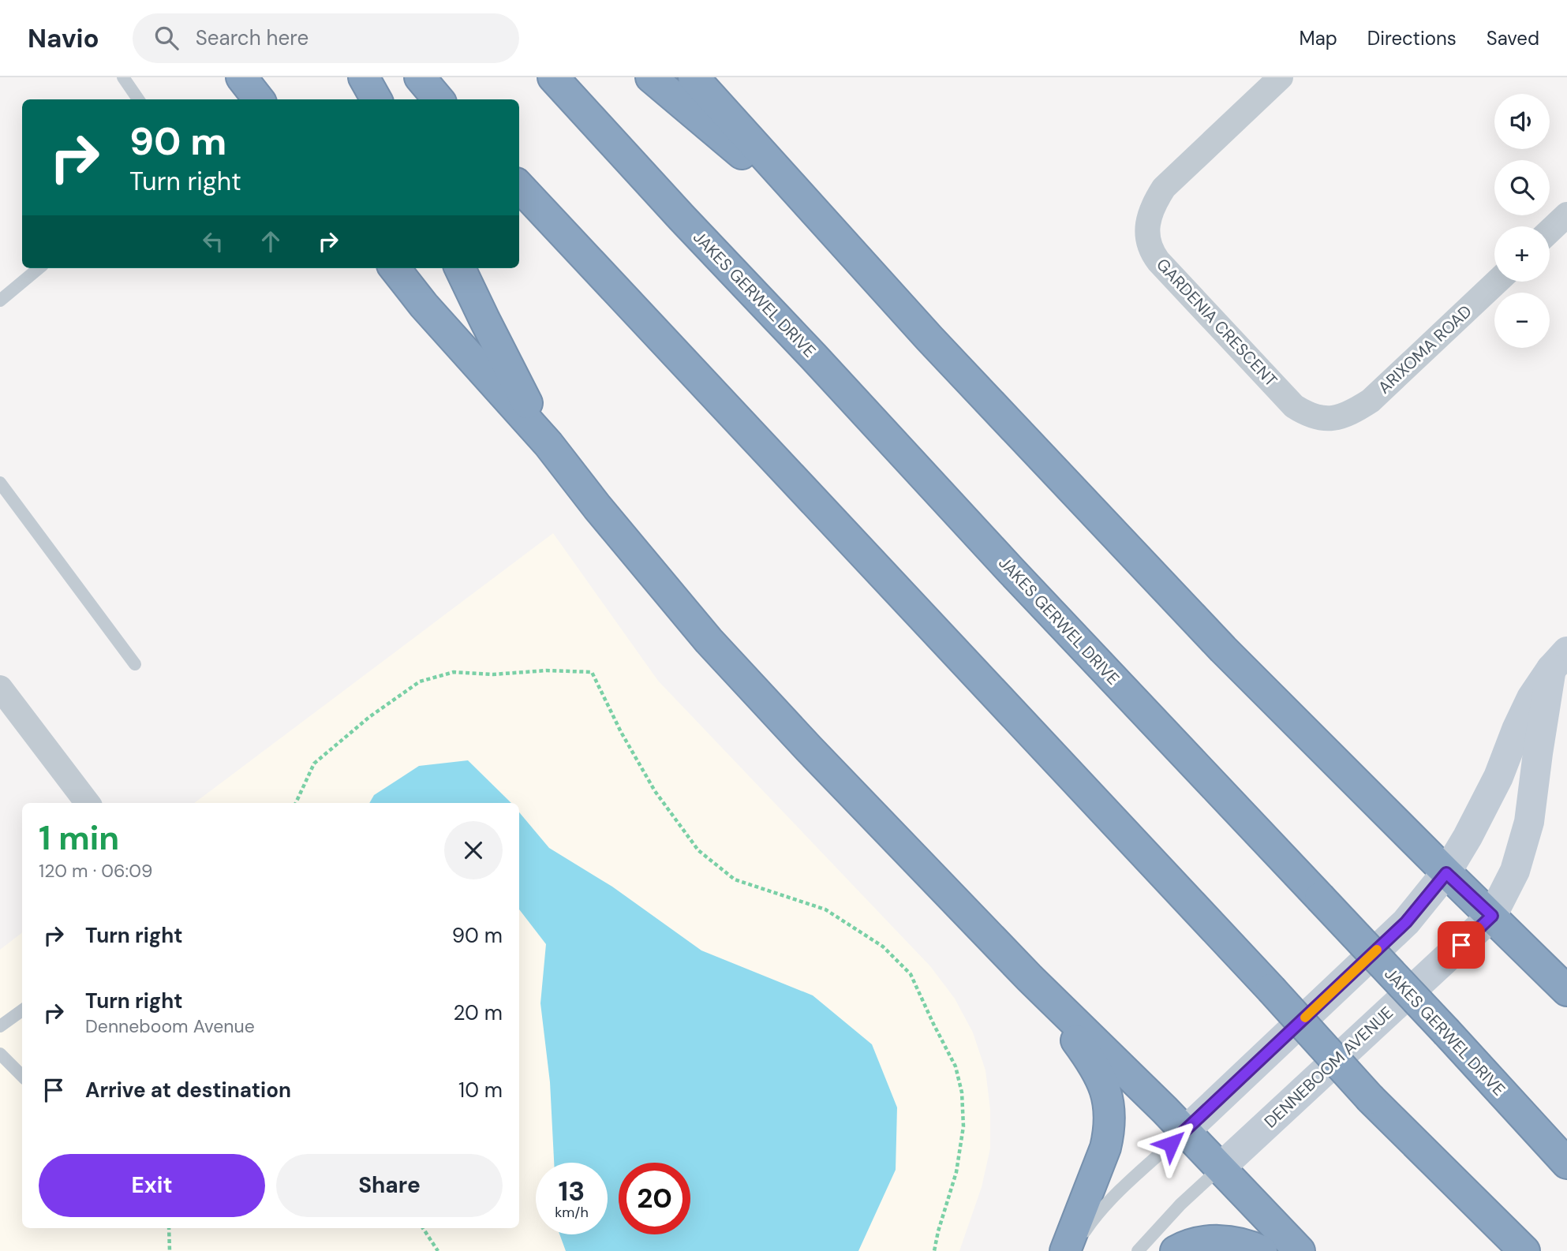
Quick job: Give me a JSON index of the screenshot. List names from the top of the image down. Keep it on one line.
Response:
{"streets":{"highway":["JAKES GERWEL DRIVE"],"street":["GARDENIA CRESCENT","ARIXOMA ROAD","DENNEBOOM AVENUE"]},"crossings":[["GARDENIA CRESCENT","ARIXOMA ROAD"]],"page":{"header":"Navio","search":"Search here","nav":["Map","Directions","Saved"],"map_buttons":["+","−"],"turn":["90 m","Turn right"],"heading":["1 min","120 m · 06:09"],"list":[{"name":"Turn right","value":"90 m"},{"name":"Turn right","note":"Denneboom Avenue","value":"20 m"},{"name":"Arrive at destination","value":"10 m"}],"buttons":["Exit","Share"],"speed":"13 km/h","limit":"20"}}
